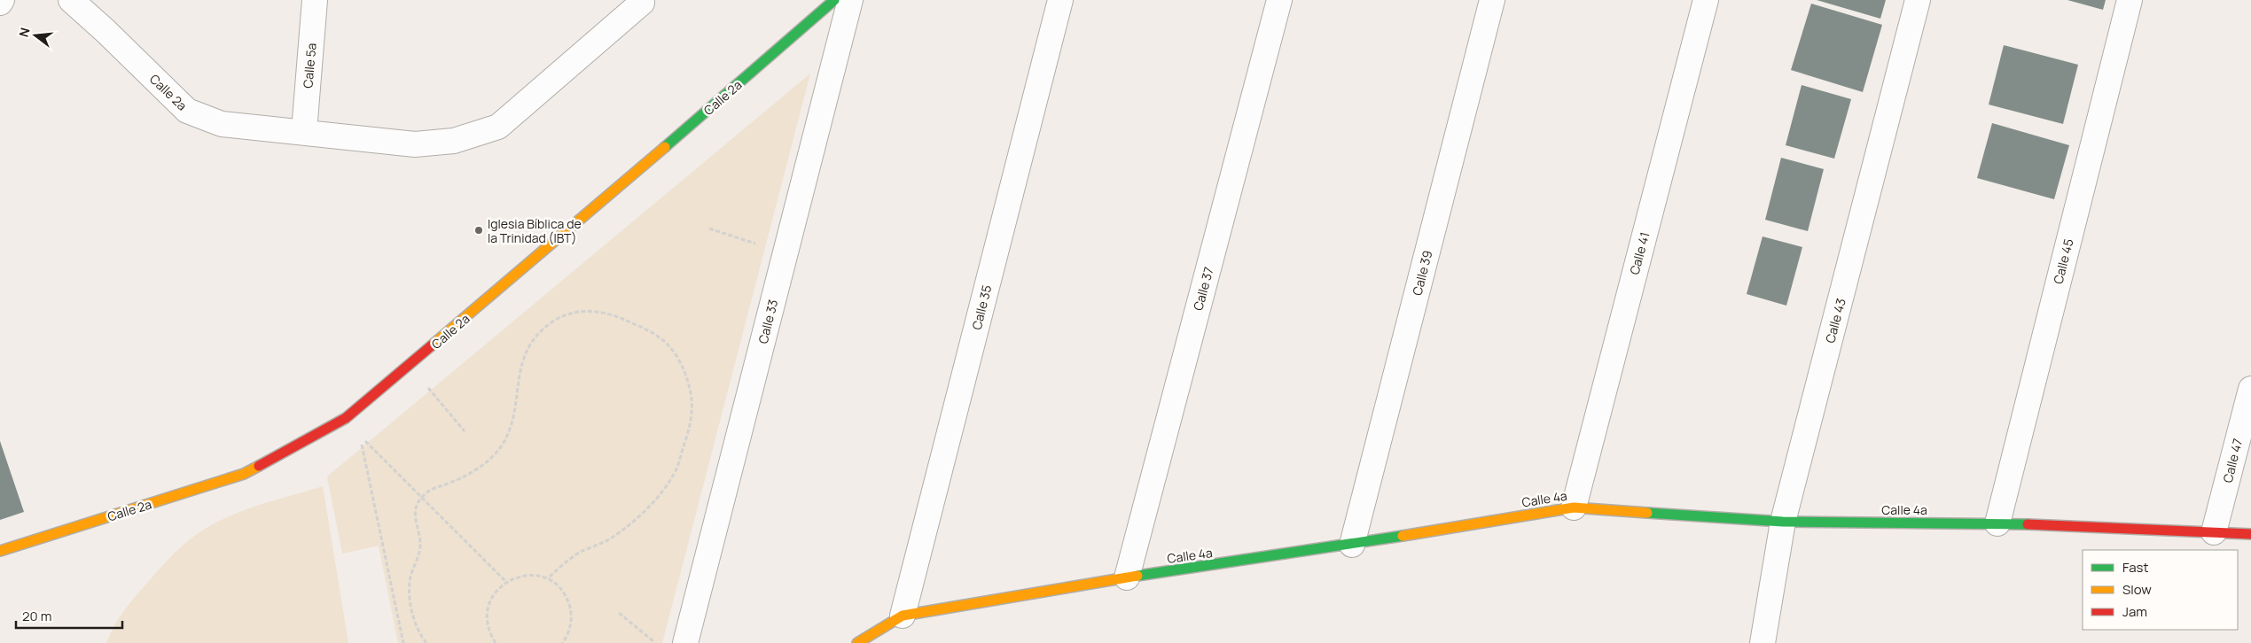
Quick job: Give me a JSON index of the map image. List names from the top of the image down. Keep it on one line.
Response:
{"streets":{"street":["Calle 5a","Calle 2a","Calle 41","Calle 45","Calle 39","Calle 37","Calle 35","Calle 43","Calle 33","Calle 47","Calle 4a"]},"crossings":[["Calle 5a","Calle 2a"],["Calle 41","Calle 4a"],["Calle 45","Calle 4a"],["Calle 39","Calle 4a"],["Calle 37","Calle 4a"],["Calle 35","Calle 4a"],["Calle 43","Calle 4a"],["Calle 47","Calle 4a"]],"places":["Iglesia Bíblica de la Trinidad (IBT)"],"legend":["Fast","Slow","Jam"],"scale_bar":"20 m","north":"left"}
